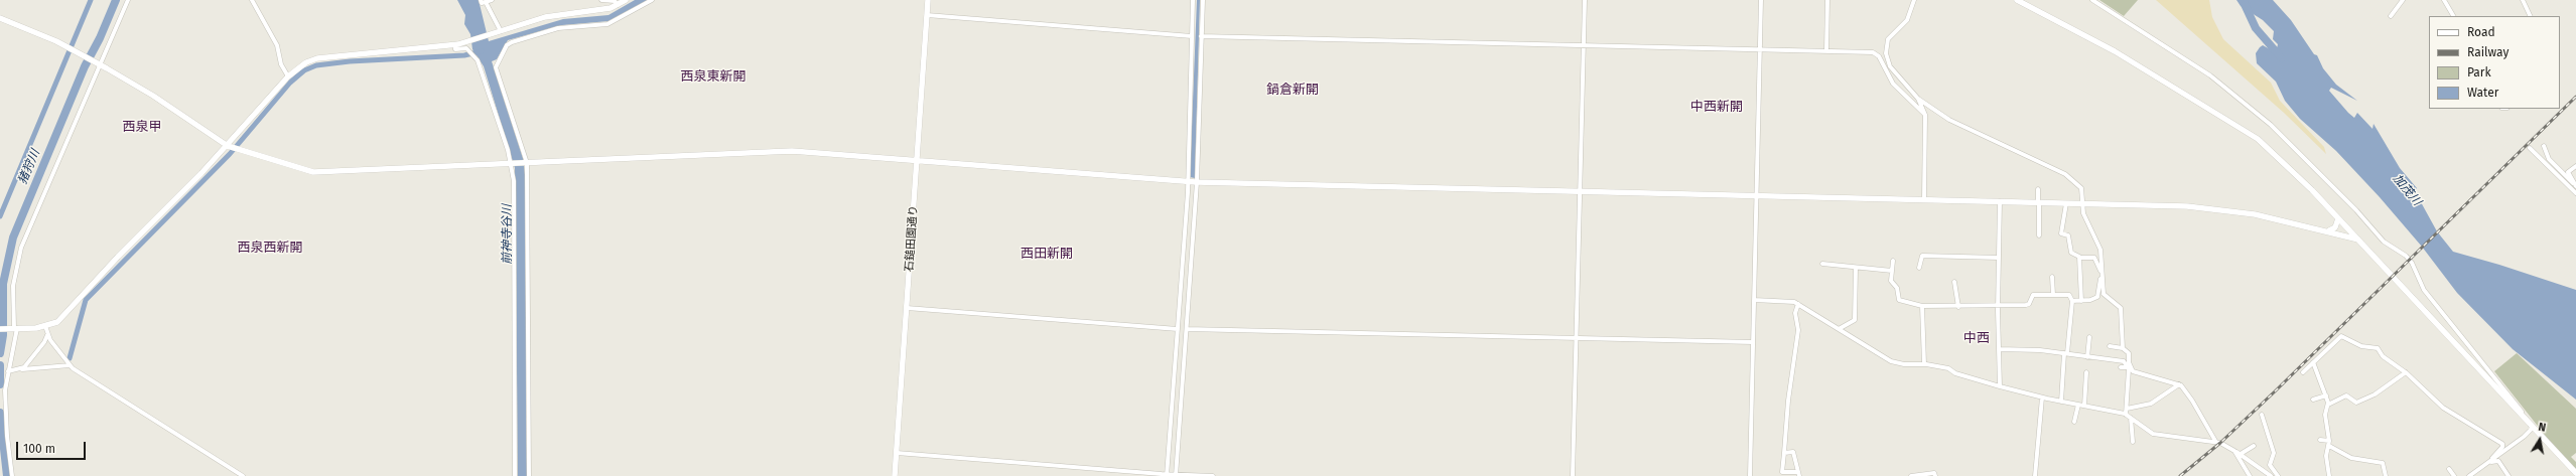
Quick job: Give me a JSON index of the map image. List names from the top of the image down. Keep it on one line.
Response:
{"streets":{"street":["石鎚田園通り"]},"districts":["西泉東新開","鍋倉新開","中西新開","西泉甲","西泉西新開","西田新開","中西"],"water":["猪狩川","加茂川","前神寺谷川"],"legend":["Road","Railway","Park","Water"],"scale_bar":"100 m","north":"top"}
